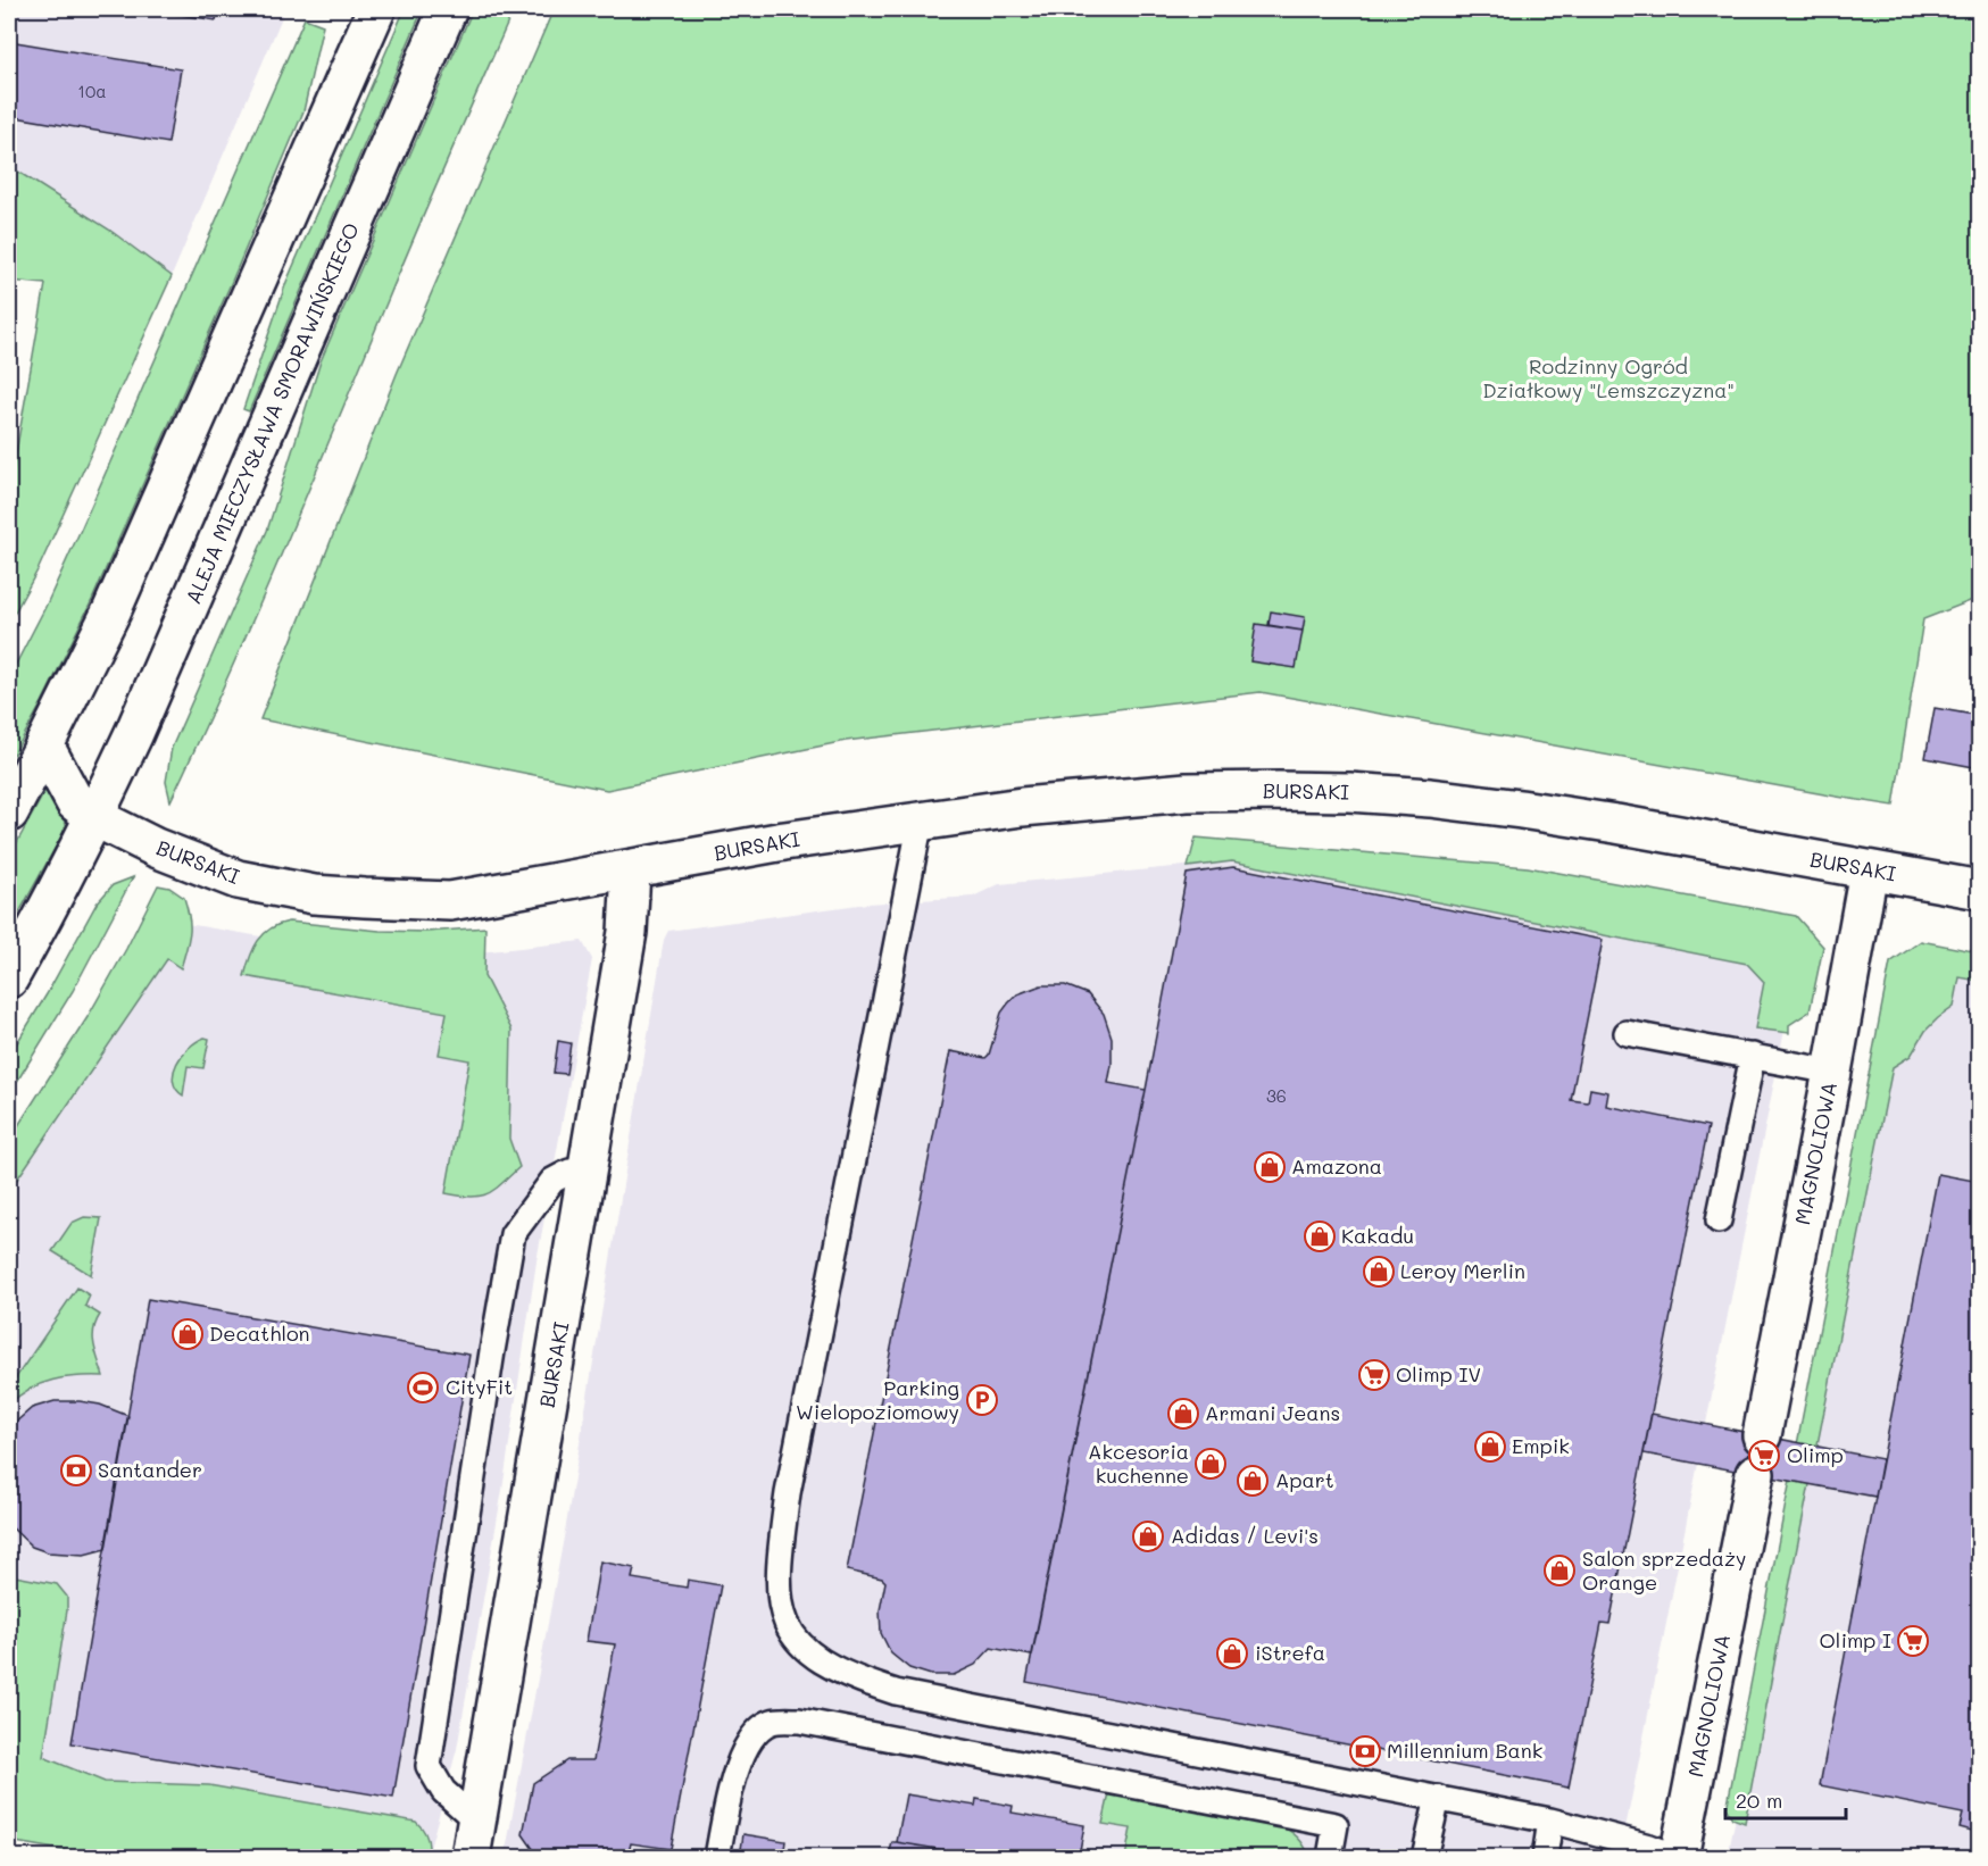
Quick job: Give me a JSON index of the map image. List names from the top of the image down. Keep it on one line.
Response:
{"streets":{"street":["ALEJA MIECZYSŁAWA SMORAWIŃSKIEGO","BURSAKI","MAGNOLIOWA"]},"crossings":[["ALEJA MIECZYSŁAWA SMORAWIŃSKIEGO","BURSAKI"],["BURSAKI","MAGNOLIOWA"]],"parks":["Rodzinny Ogród Działkowy \"Lemszczyzna\""],"places":{"shop":["Amazona","Kakadu","Leroy Merlin","Decathlon","Armani Jeans","Empik","Akcesoria kuchenne","Apart","Adidas / Levi's","Salon sprzedaży Orange","iStrefa"],"supermarket":["Olimp IV","Olimp","Olimp I"],"sports":["CityFit"],"parking":["Parking Wielopoziomowy"],"bank":["Santander","Millennium Bank"]},"house_numbers":["10a","36"],"scale_bar":"20 m"}
